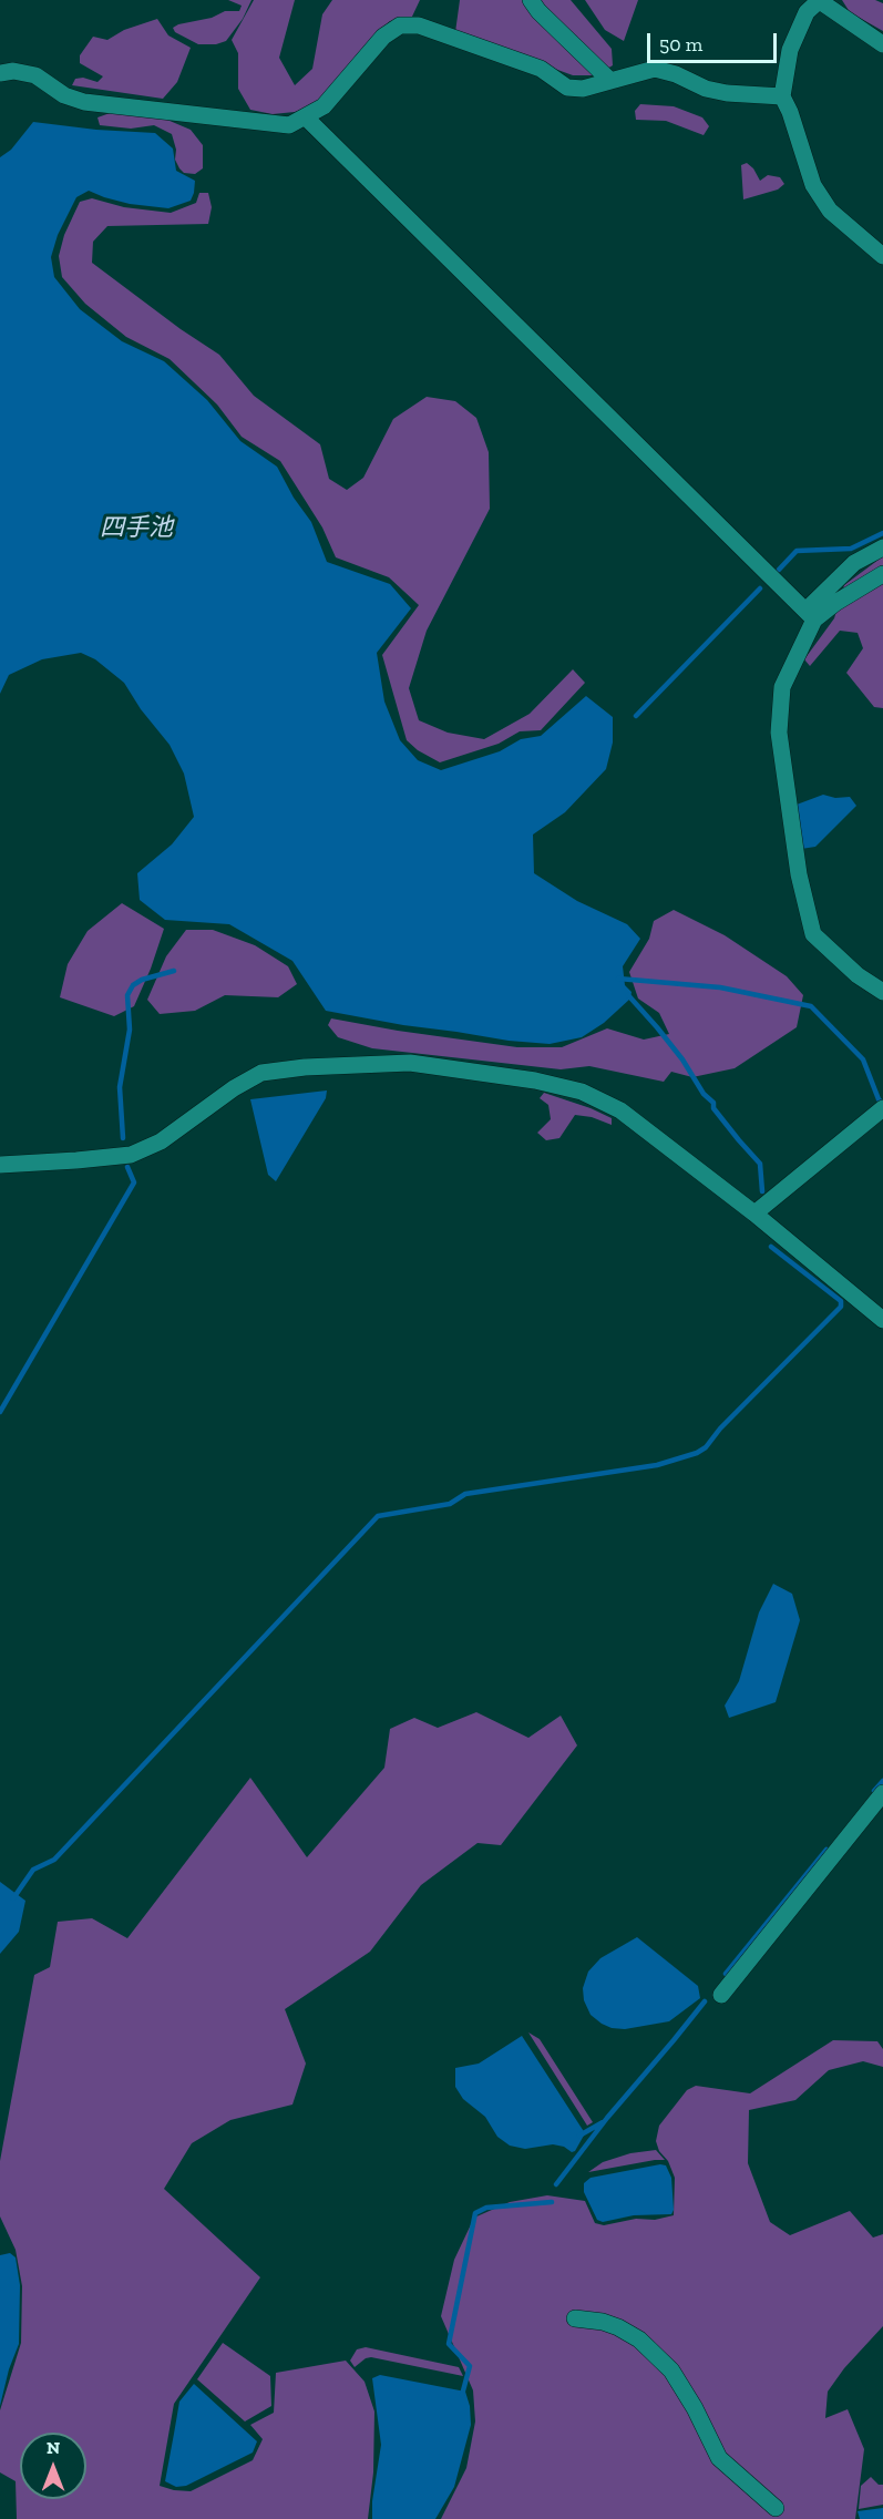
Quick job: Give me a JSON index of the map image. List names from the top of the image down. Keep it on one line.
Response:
{"water":["四手池"],"scale_bar":"50 m","north":"top"}
